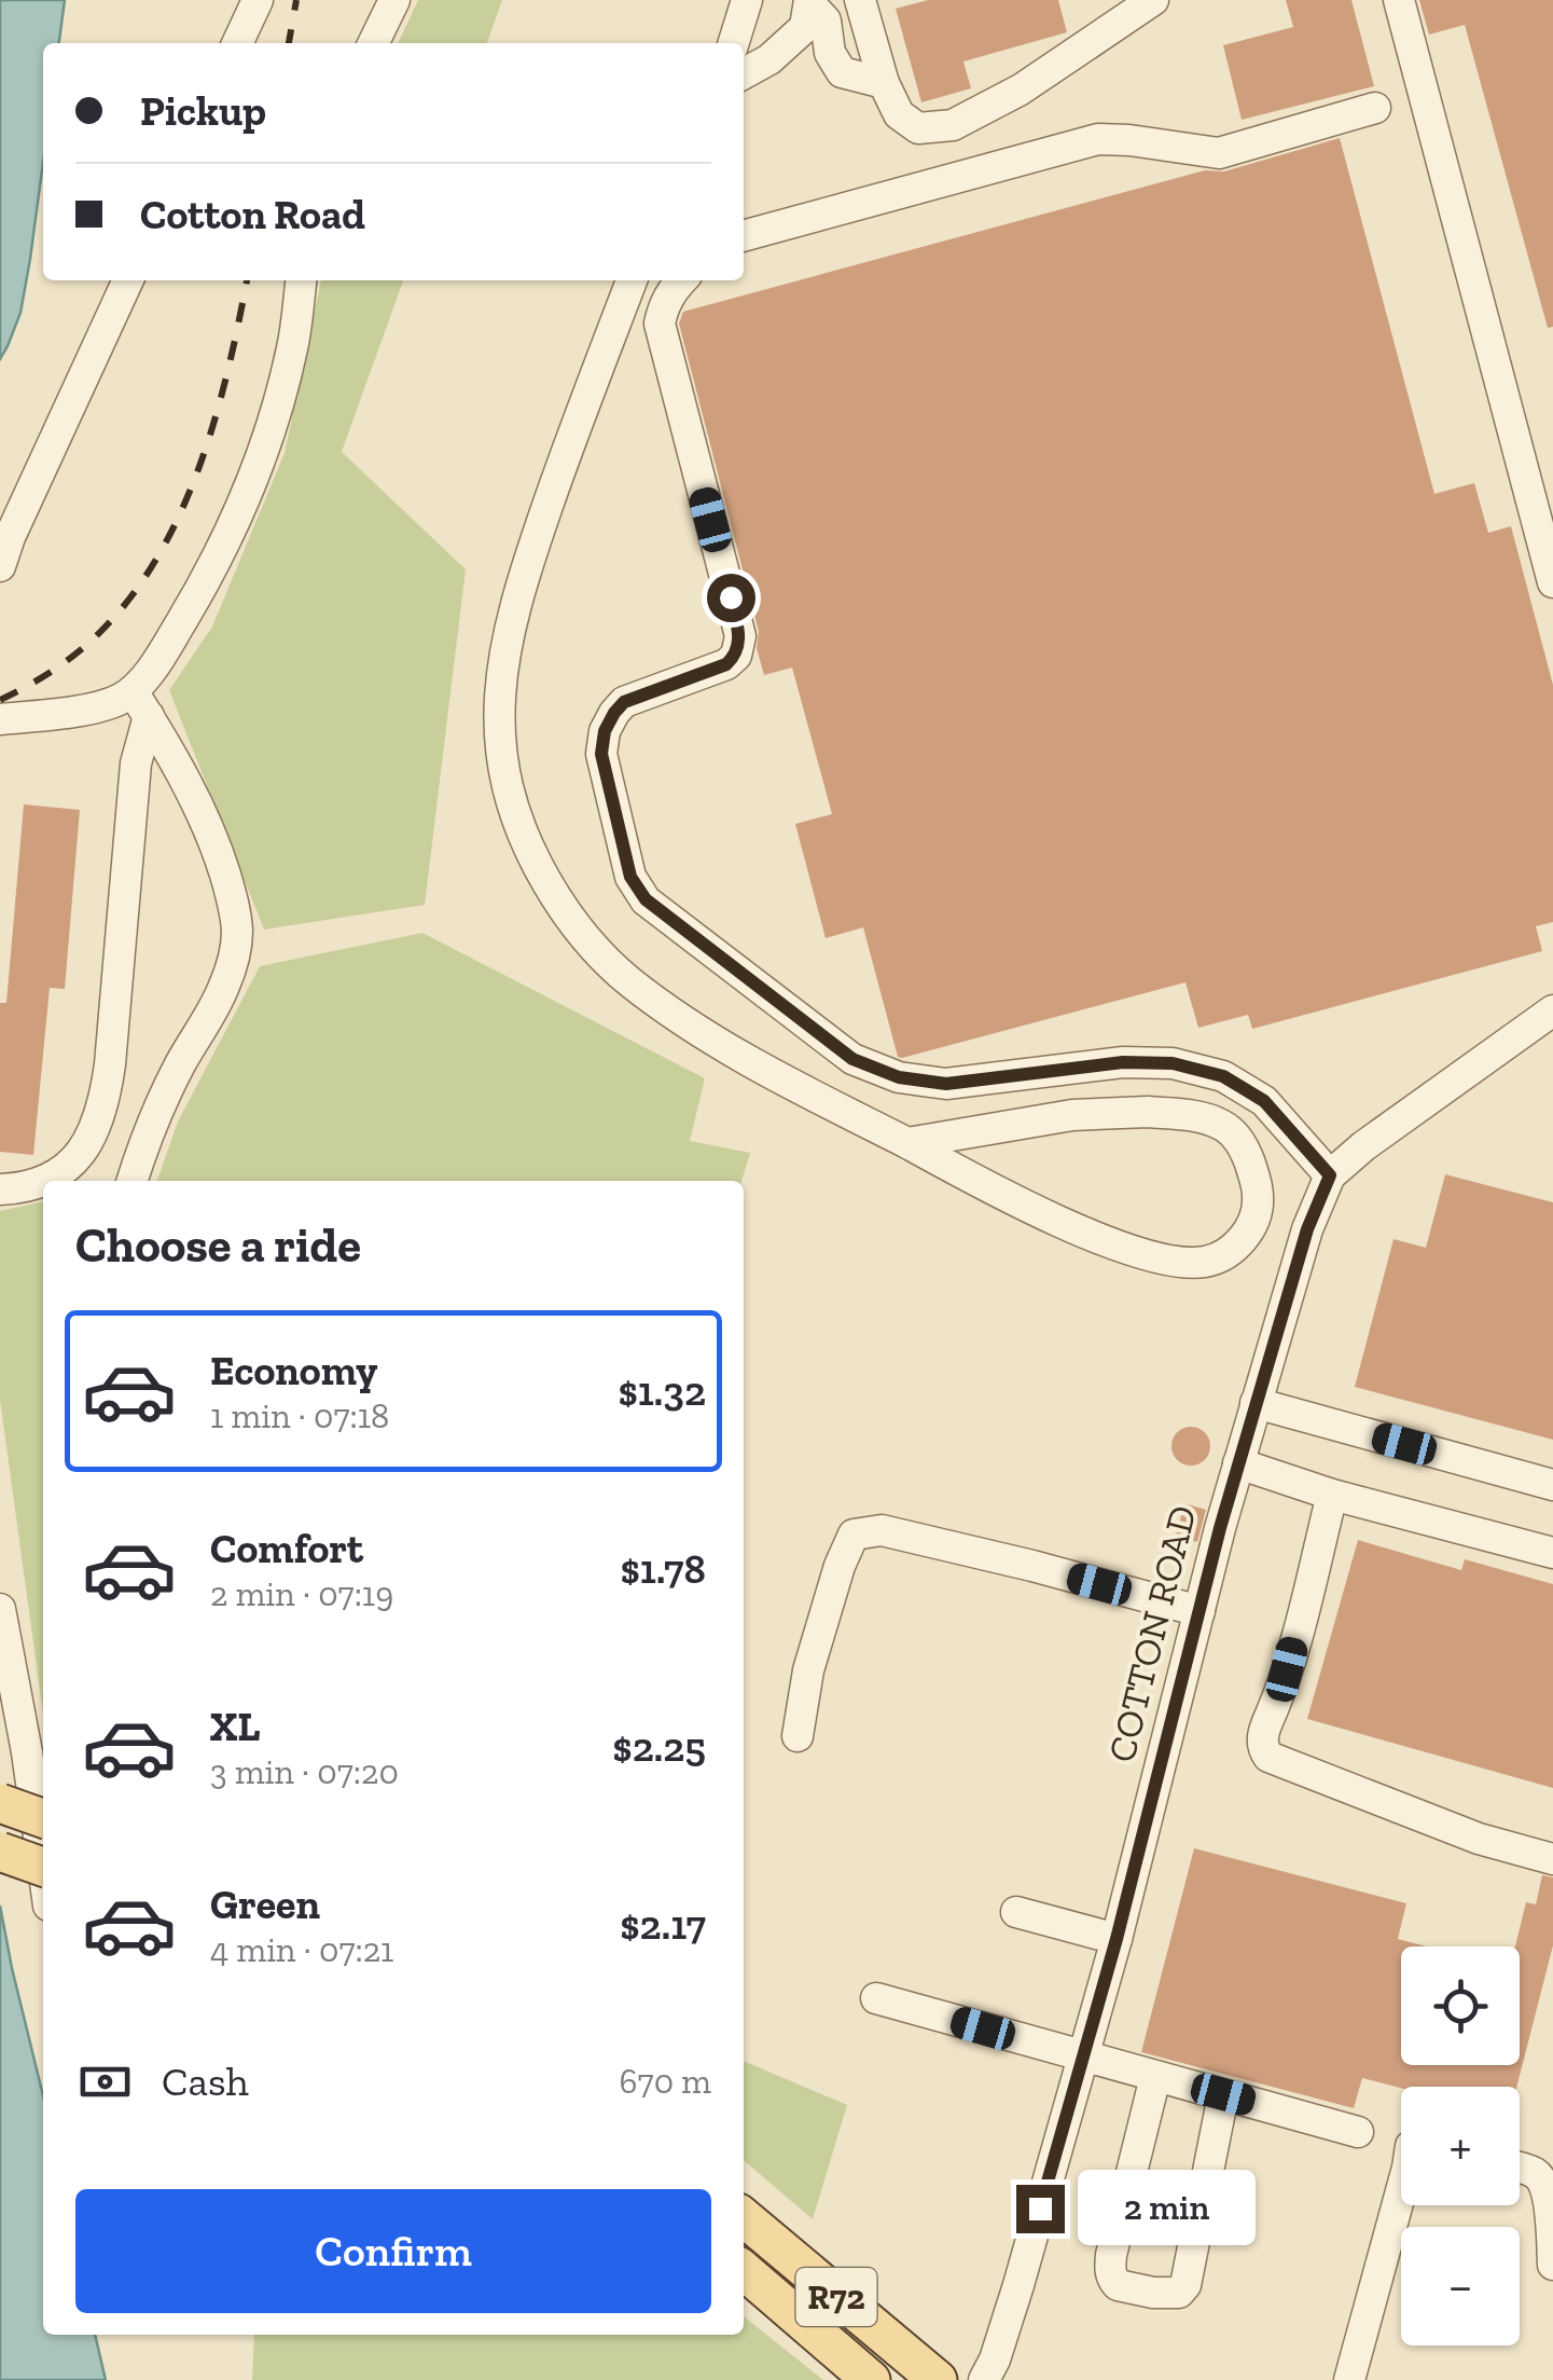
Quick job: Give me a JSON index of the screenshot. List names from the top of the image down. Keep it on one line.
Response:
{"streets":{"main road":["R72"],"street":["COTTON ROAD"]},"page":{"banner":["Pickup","Cotton Road"],"heading":"Choose a ride","list":[{"name":"Economy","note":"1 min · 07:18","value":"$1.32"},{"name":"Comfort","note":"2 min · 07:19","value":"$1.78"},{"name":"XL","note":"3 min · 07:20","value":"$2.25"},{"name":"Green","note":"4 min · 07:21","value":"$2.17"}],"map_buttons":["+","−"],"pay":["Cash","670 m"],"buttons":"Confirm","bubble":"2 min"}}
